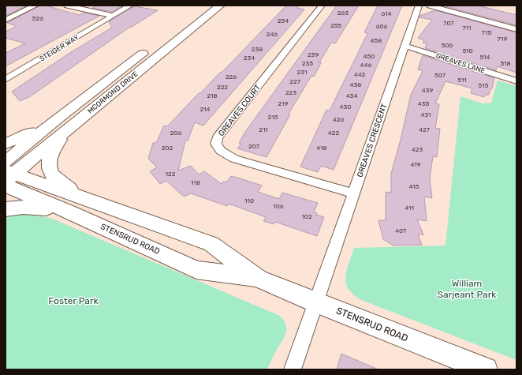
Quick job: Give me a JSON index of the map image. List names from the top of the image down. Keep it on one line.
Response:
{"streets":{"main road":["MCORMOND DRIVE","STENSRUD ROAD"],"street":["STEIGER WAY","GREAVES LANE","GREAVES COURT","GREAVES CRESCENT"]},"crossings":[["GREAVES LANE","GREAVES CRESCENT"],["MCORMOND DRIVE","STENSRUD ROAD"],["GREAVES COURT","GREAVES CRESCENT"],["GREAVES CRESCENT","STENSRUD ROAD"]],"parks":["William Sarjeant Park","Foster Park"],"house_numbers":["263","614","526","254","707","255","606","711","715","246","719","458","506","238","510","239","450","514","234","235","518","446","231","442","507","226","511","227","438","515","222","439","223","218","434","219","435","430","214","431","215","426","211","427","206","422","207","202","418","423","419","122","118","415","110","106","411","102","407"]}
